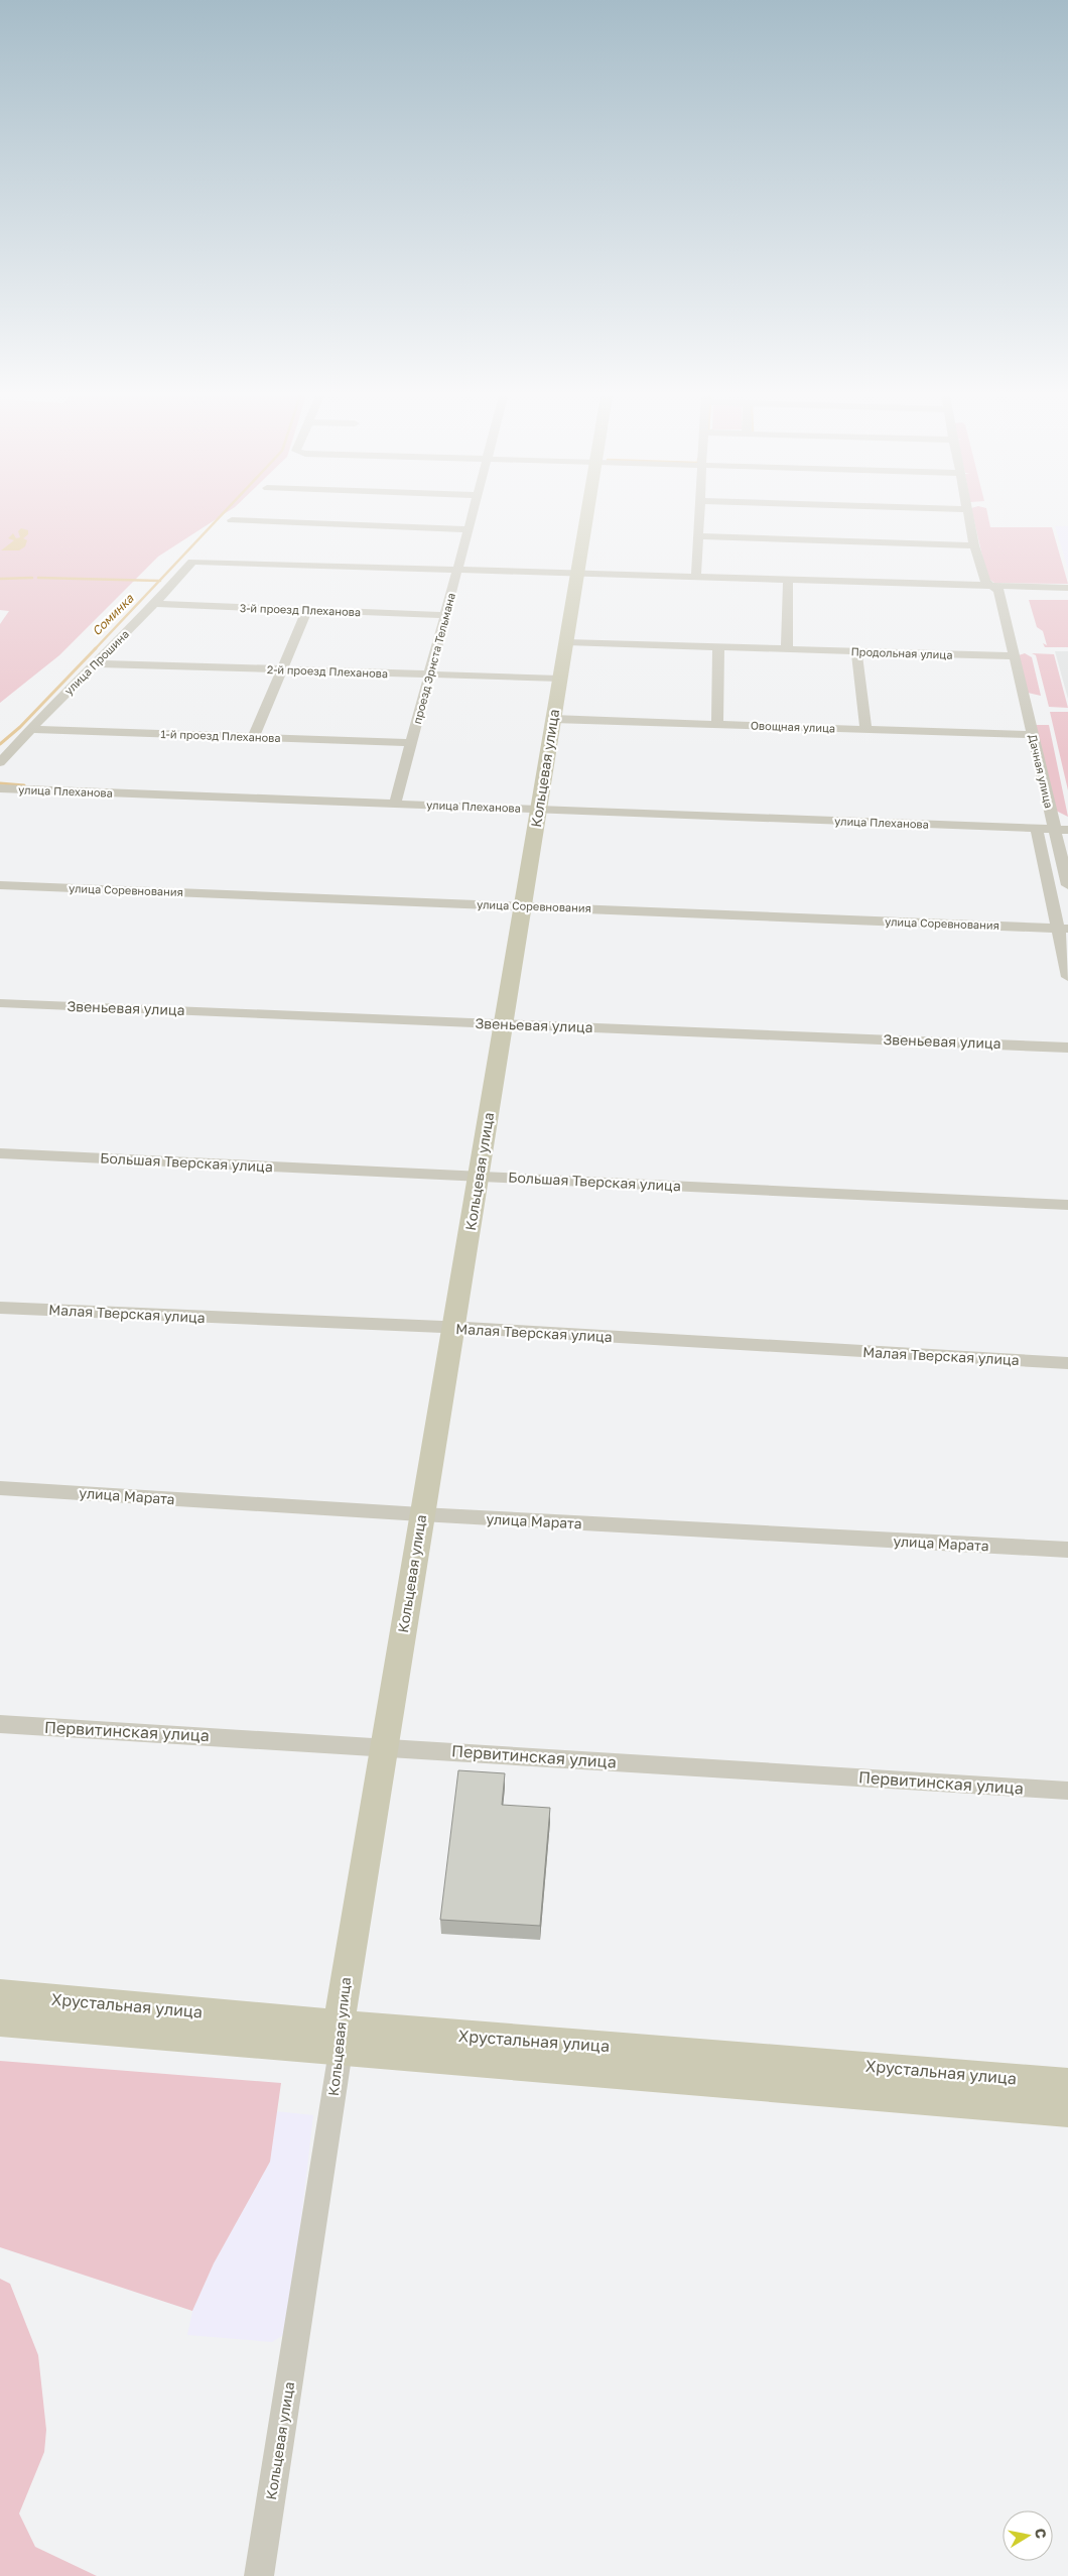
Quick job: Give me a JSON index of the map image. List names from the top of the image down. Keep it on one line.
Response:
{"streets":{"main road":["Кольцевая улица","Хрустальная улица"],"street":["3-й проезд Плеханова","Продольная улица","проезд Эрнста Тельмана","улица Прошина","2-й проезд Плеханова","Овощная улица","1-й проезд Плеханова","Дачная улица","улица Плеханова","улица Соревнования","Звеньевая улица","Большая Тверская улица","Малая Тверская улица","улица Марата","Первитинская улица"]},"crossings":[["3-й проезд Плеханова","проезд Эрнста Тельмана"],["3-й проезд Плеханова","улица Прошина"],["Продольная улица","Кольцевая улица"],["Продольная улица","Дачная улица"],["проезд Эрнста Тельмана","улица Прошина"],["проезд Эрнста Тельмана","2-й проезд Плеханова"],["проезд Эрнста Тельмана","1-й проезд Плеханова"],["проезд Эрнста Тельмана","улица Плеханова"],["улица Прошина","2-й проезд Плеханова"],["улица Прошина","1-й проезд Плеханова"],["2-й проезд Плеханова","Кольцевая улица"],["Овощная улица","Кольцевая улица"],["Овощная улица","Дачная улица"],["Кольцевая улица","улица Плеханова"],["Кольцевая улица","улица Соревнования"],["Кольцевая улица","Звеньевая улица"],["Кольцевая улица","Большая Тверская улица"],["Кольцевая улица","Малая Тверская улица"],["Кольцевая улица","улица Марата"],["Кольцевая улица","Первитинская улица"],["Кольцевая улица","Хрустальная улица"],["Дачная улица","улица Плеханова"],["Дачная улица","улица Соревнования"]],"water":["Соминка"],"north":"right"}
